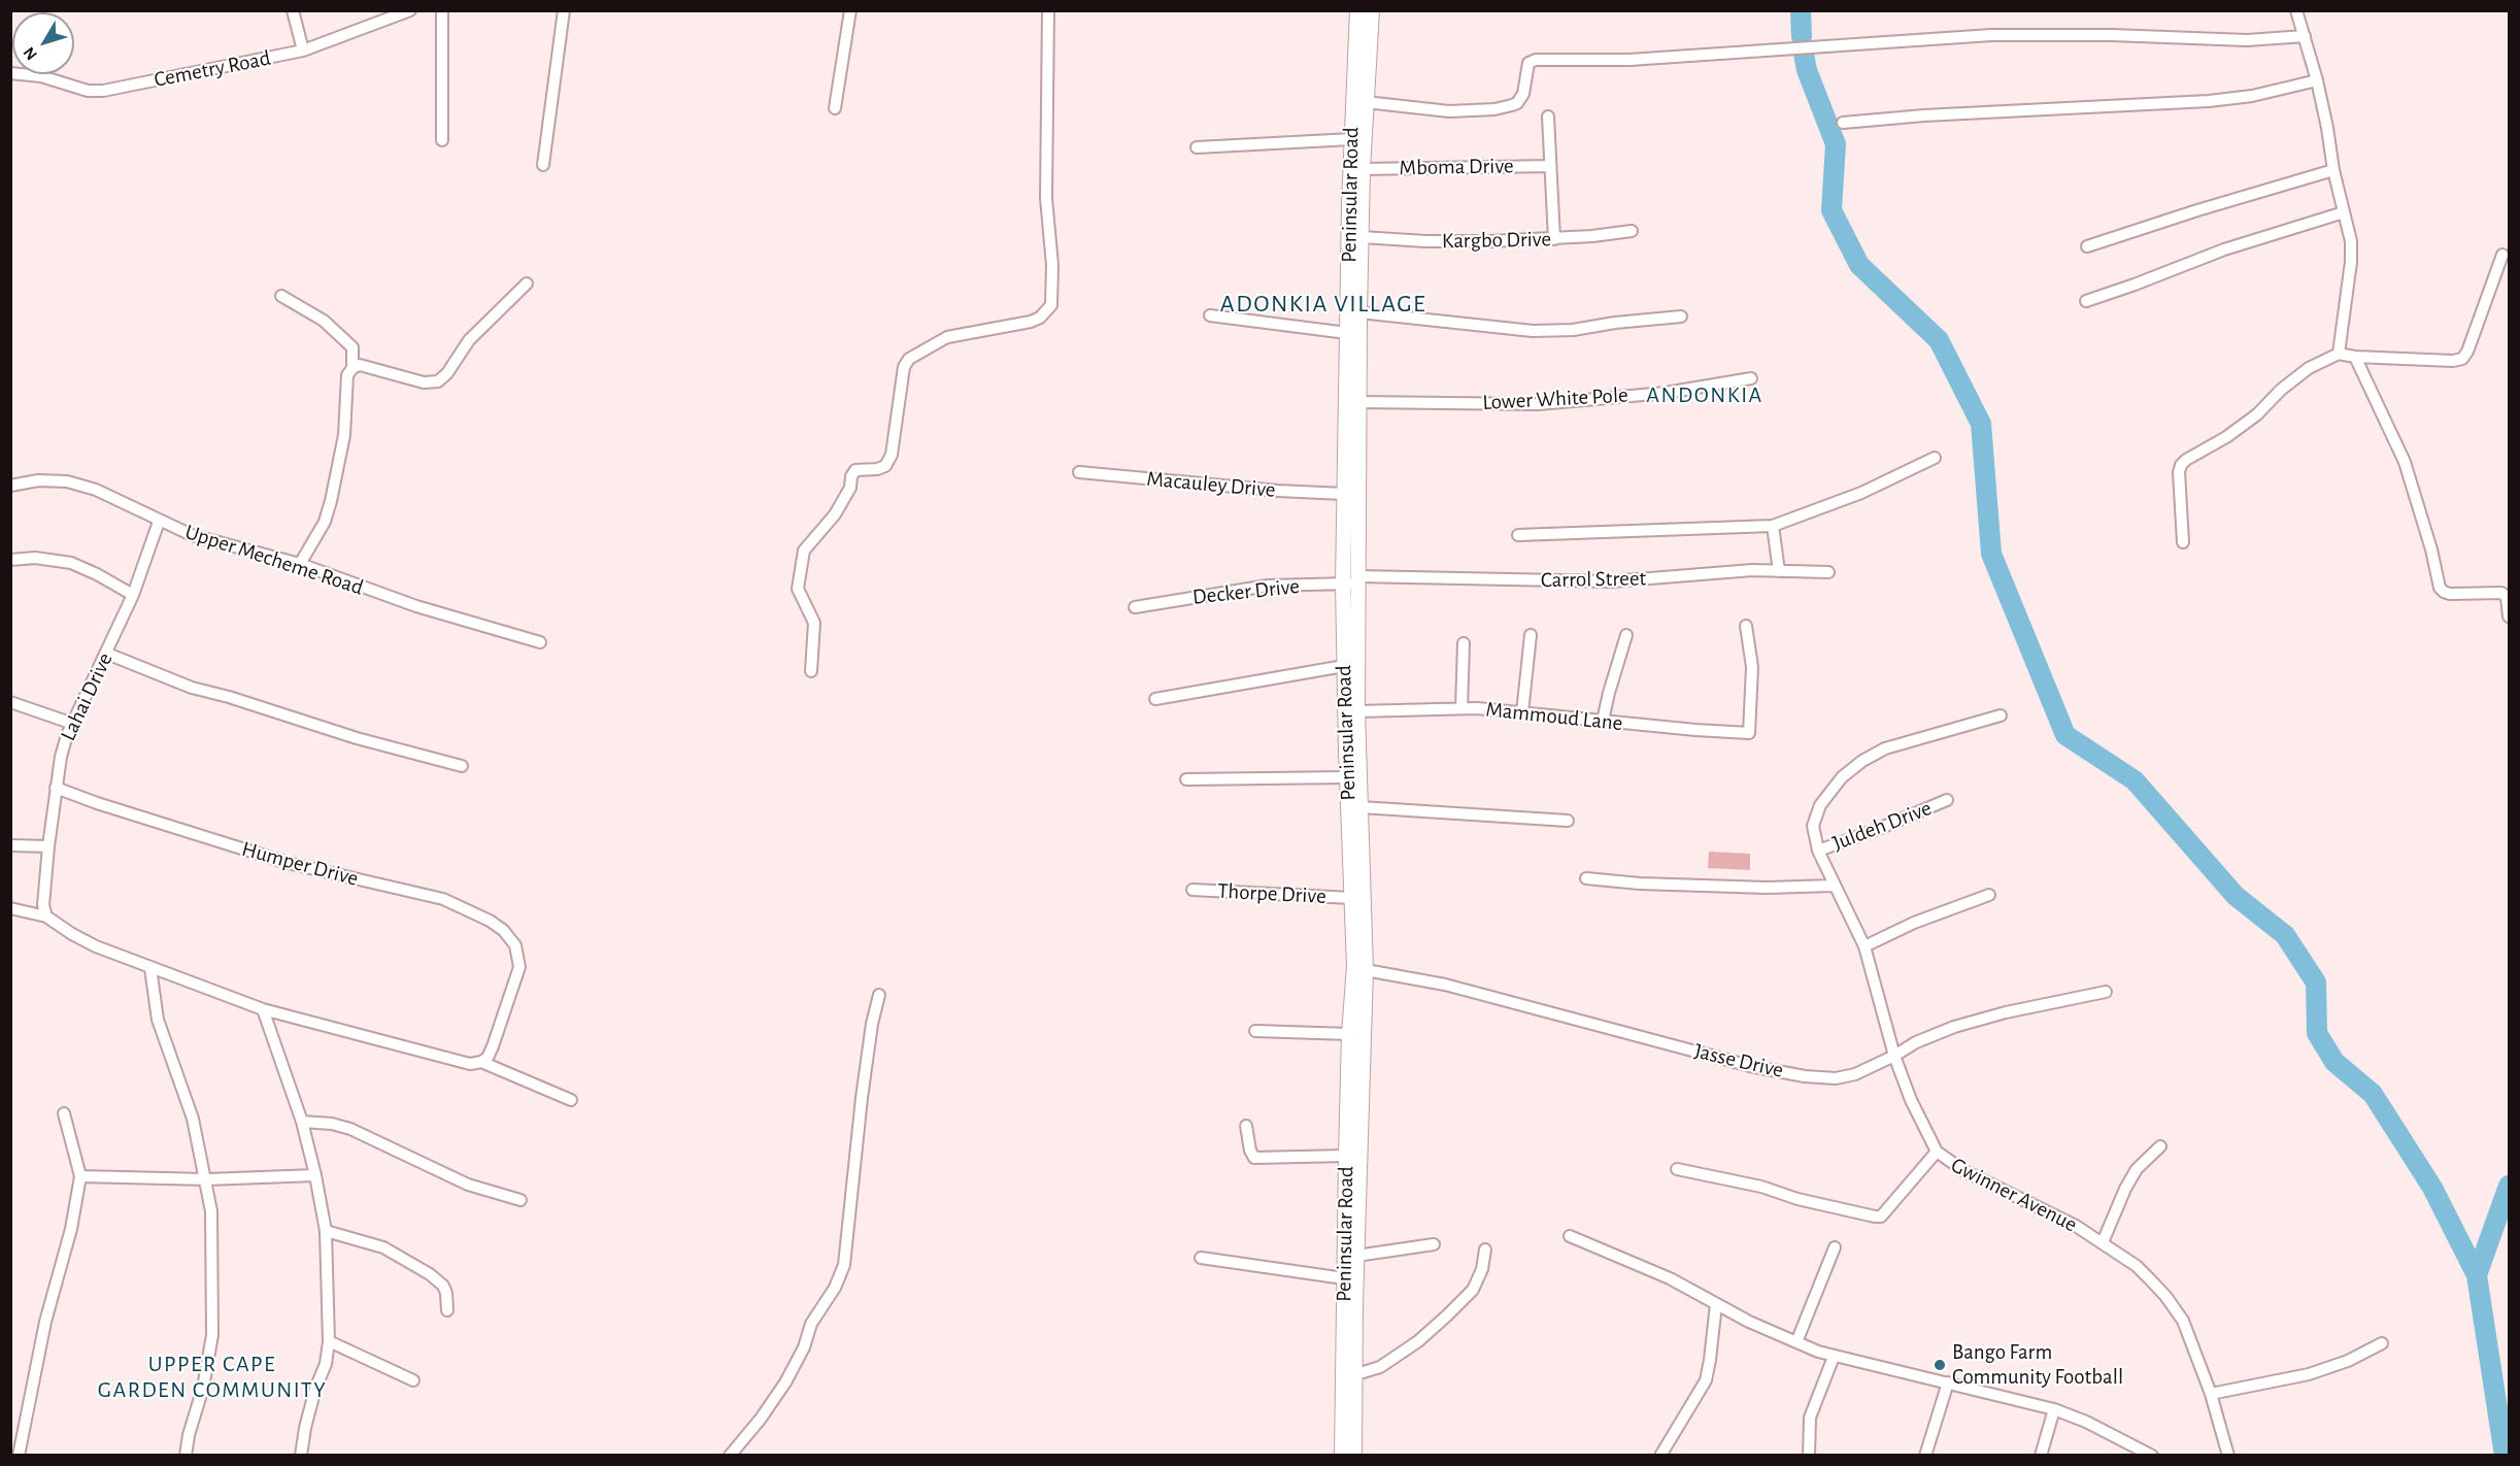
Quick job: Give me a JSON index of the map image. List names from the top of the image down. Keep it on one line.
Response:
{"streets":{"main road":["Peninsular Road"],"street":["Cemetry Road","Mboma Drive","Kargbo Drive","Lower White Pole","Macauley Drive","Upper Mecheme Road","Carrol Street","Decker Drive","Lahai Drive","Mammoud Lane","Juldeh Drive","Humper Drive","Thorpe Drive","Jasse Drive","Gwinner Avenue"]},"crossings":[["Mboma Drive","Peninsular Road"],["Peninsular Road","Kargbo Drive"],["Peninsular Road","Lower White Pole"],["Peninsular Road","Macauley Drive"],["Peninsular Road","Carrol Street"],["Peninsular Road","Decker Drive"],["Peninsular Road","Mammoud Lane"],["Peninsular Road","Thorpe Drive"],["Peninsular Road","Jasse Drive"],["Upper Mecheme Road","Lahai Drive"],["Carrol Street","Decker Drive"],["Lahai Drive","Humper Drive"],["Juldeh Drive","Gwinner Avenue"],["Jasse Drive","Gwinner Avenue"]],"districts":["ADONKIA VILLAGE","ANDONKIA","UPPER CAPE GARDEN COMMUNITY"],"places":["Bango Farm Community Football"],"north":"bottom left"}
